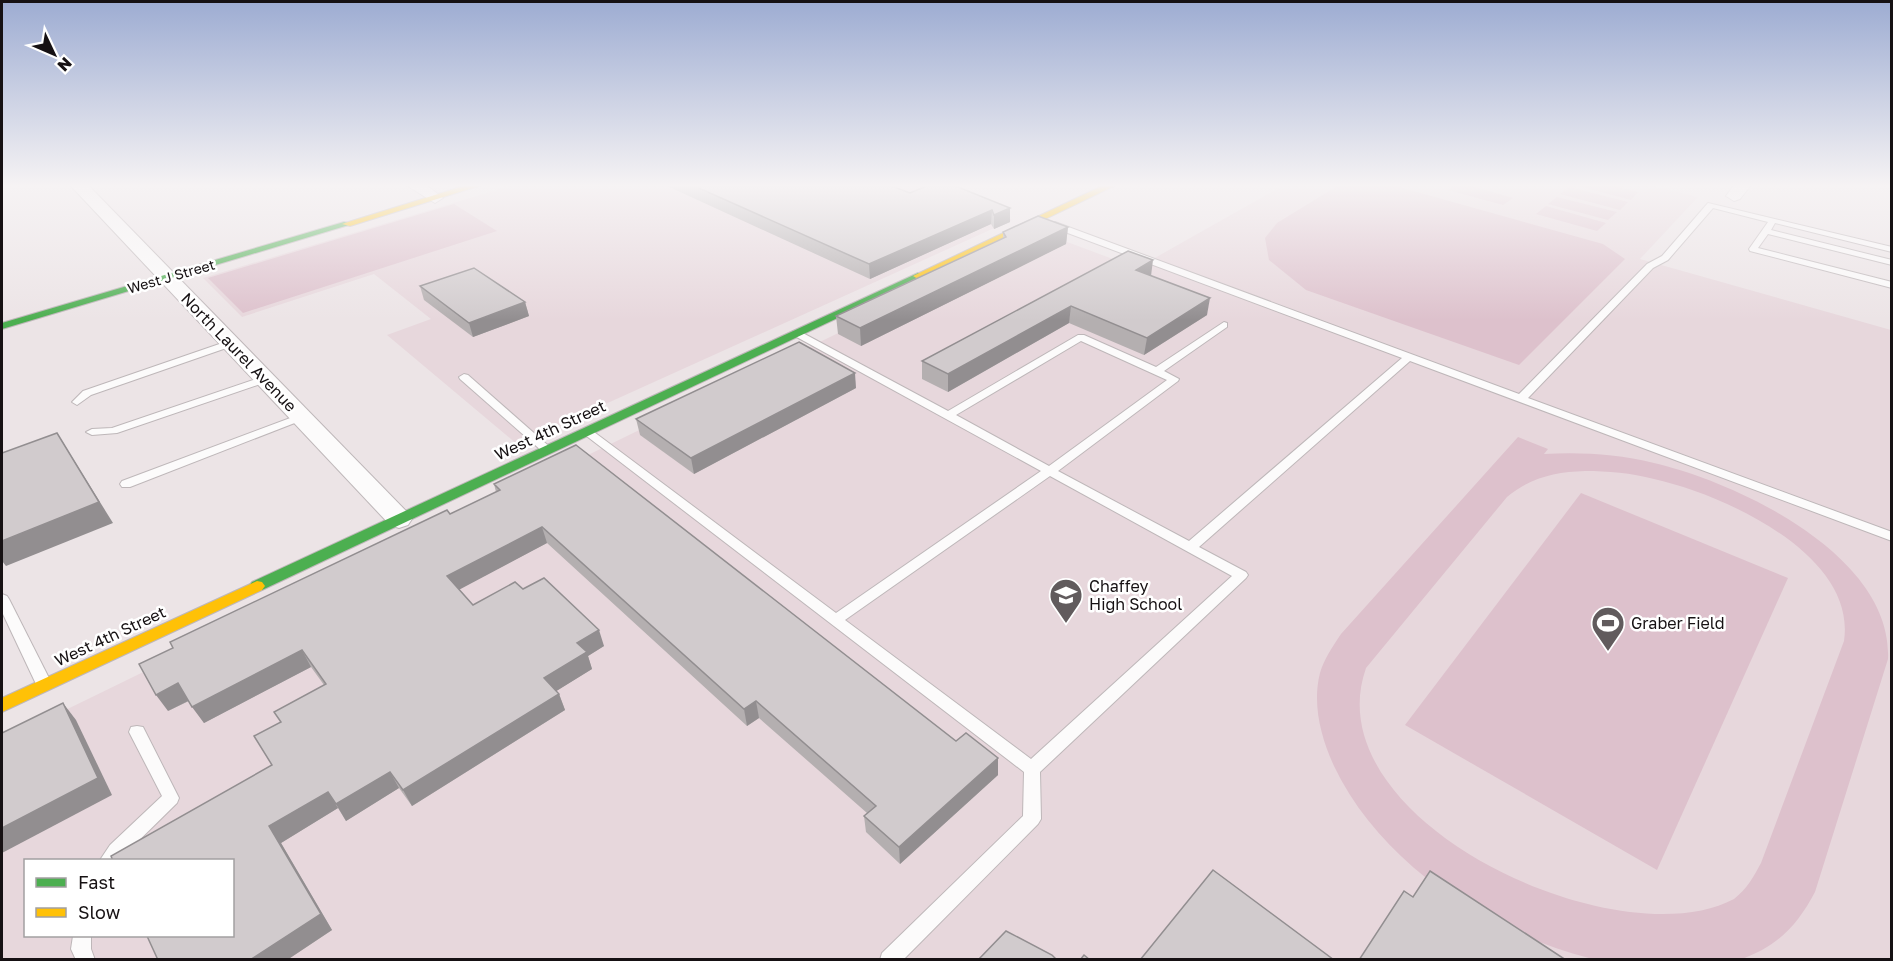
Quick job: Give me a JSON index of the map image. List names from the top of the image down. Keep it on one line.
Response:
{"streets":{"main road":["West J Street","West 4th Street"],"street":["North Laurel Avenue"]},"crossings":[["West J Street","North Laurel Avenue"],["North Laurel Avenue","West 4th Street"]],"places":{"school or university":["Chaffey High School"],"sports":["Graber Field"]},"legend":["Fast","Slow"],"north":"bottom right"}
